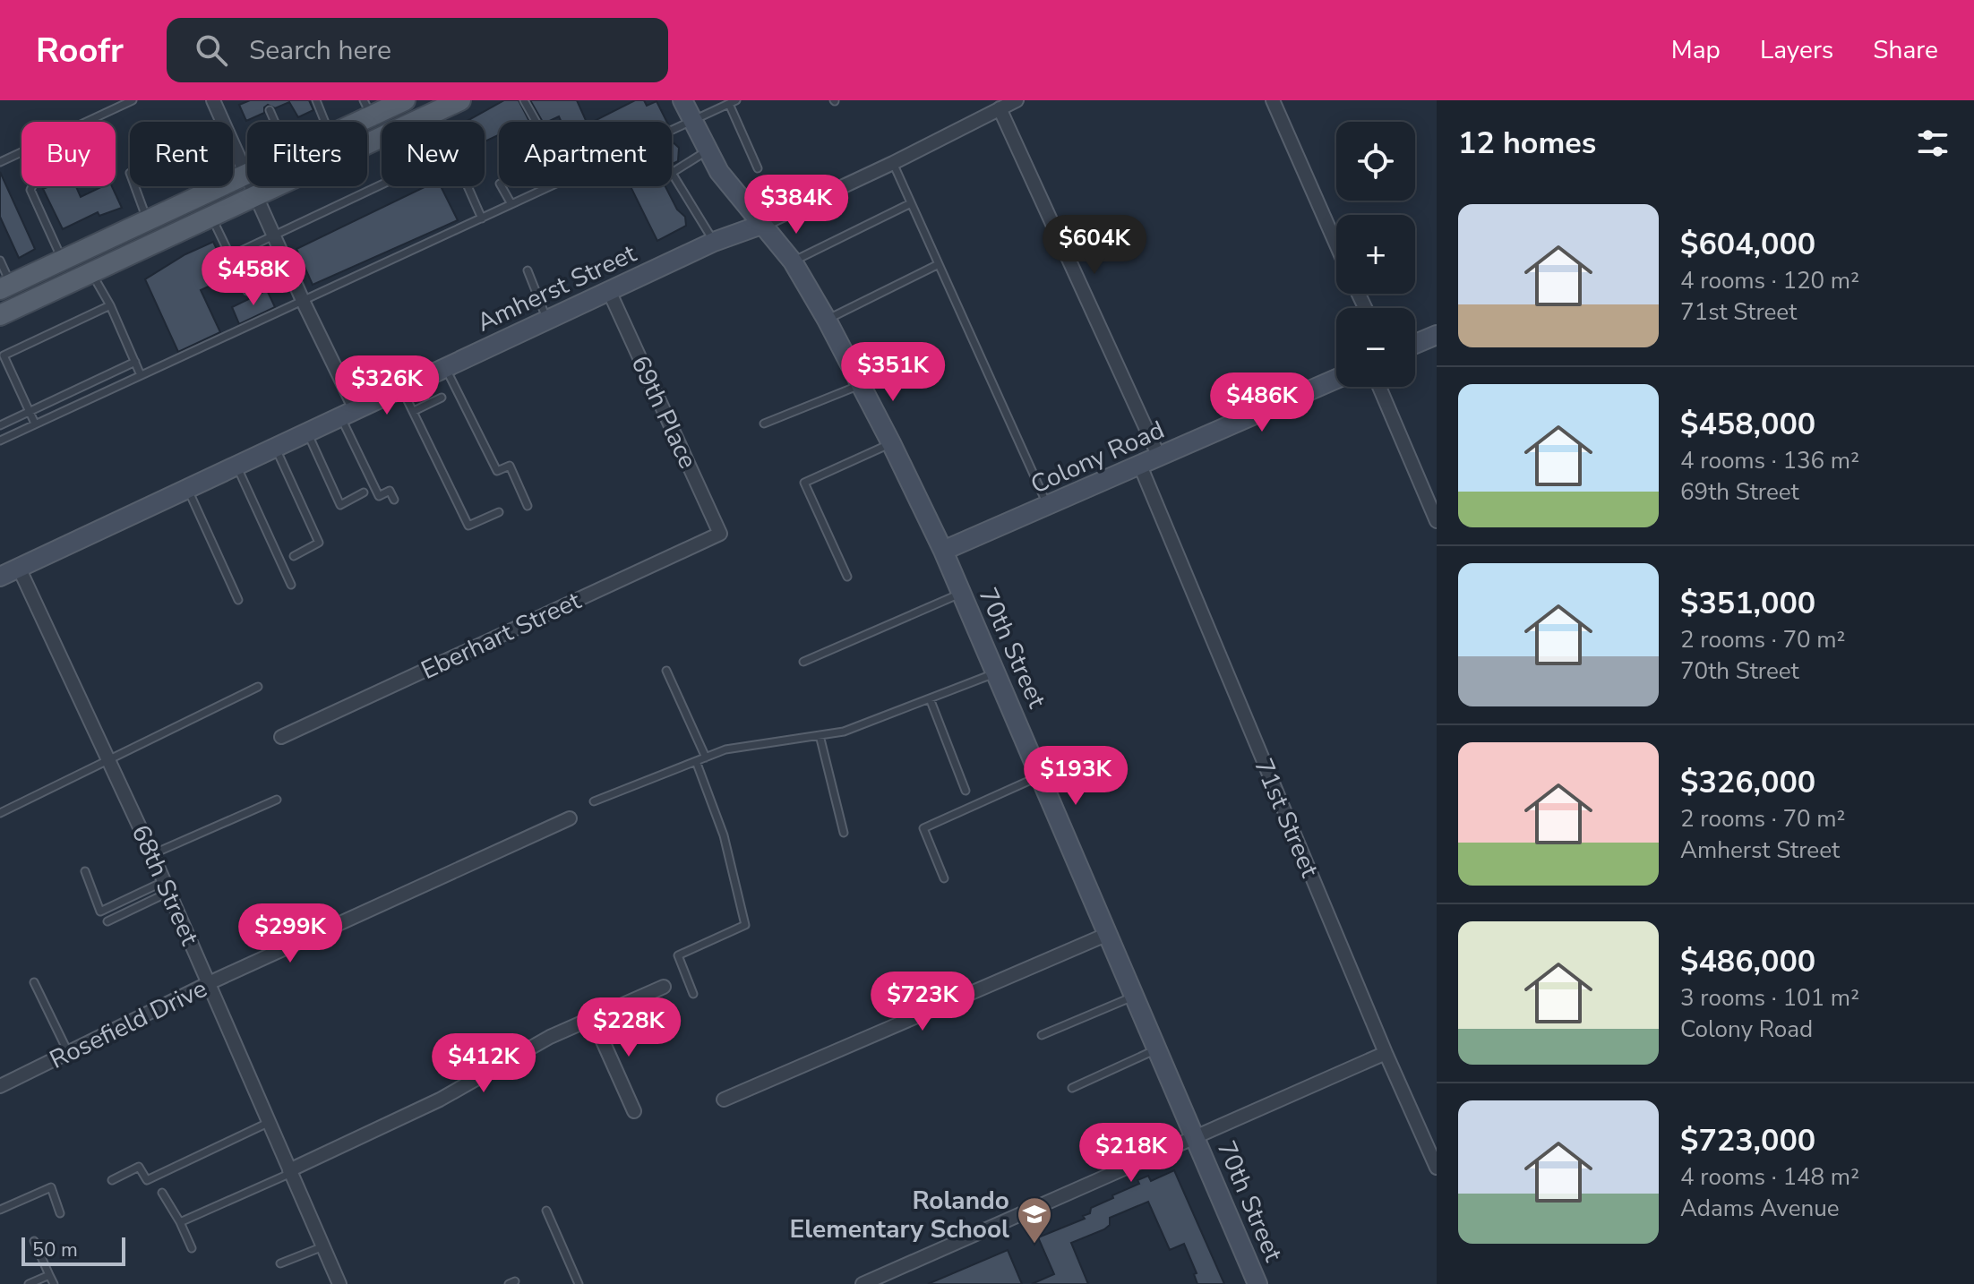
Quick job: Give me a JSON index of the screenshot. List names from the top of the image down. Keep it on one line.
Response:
{"streets":{"main road":["Amherst Street","Colony Road","70th Street"],"street":["69th Place","Eberhart Street","71st Street","68th Street","Rosefield Drive"]},"crossings":[["Amherst Street","69th Place"],["Amherst Street","70th Street"],["Amherst Street","68th Street"],["69th Place","Eberhart Street"],["Colony Road","70th Street"],["Colony Road","71st Street"],["68th Street","Rosefield Drive"]],"places":{"school or university":["Rolando Elementary School"]},"scale_bar":"50 m","page":{"header":"Roofr","search":"Search here","nav":["Map","Layers","Share"],"heading":"12 homes","map_buttons":["+","−"],"chip":["Buy","Rent","Filters","New","Apartment"],"price":["$384K","$604K","$458K","$351K","$326K","$486K","$193K","$299K","$723K","$228K","$412K","$218K"],"list":[{"name":"$604,000","note":"4 rooms · 120 m² · 71st Street"},{"name":"$458,000","note":"4 rooms · 136 m² · 69th Street"},{"name":"$351,000","note":"2 rooms · 70 m² · 70th Street"},{"name":"$326,000","note":"2 rooms · 70 m² · Amherst Street"},{"name":"$486,000","note":"3 rooms · 101 m² · Colony Road"},{"name":"$723,000","note":"4 rooms · 148 m² · Adams Avenue"}],"scale":"50 m"}}
